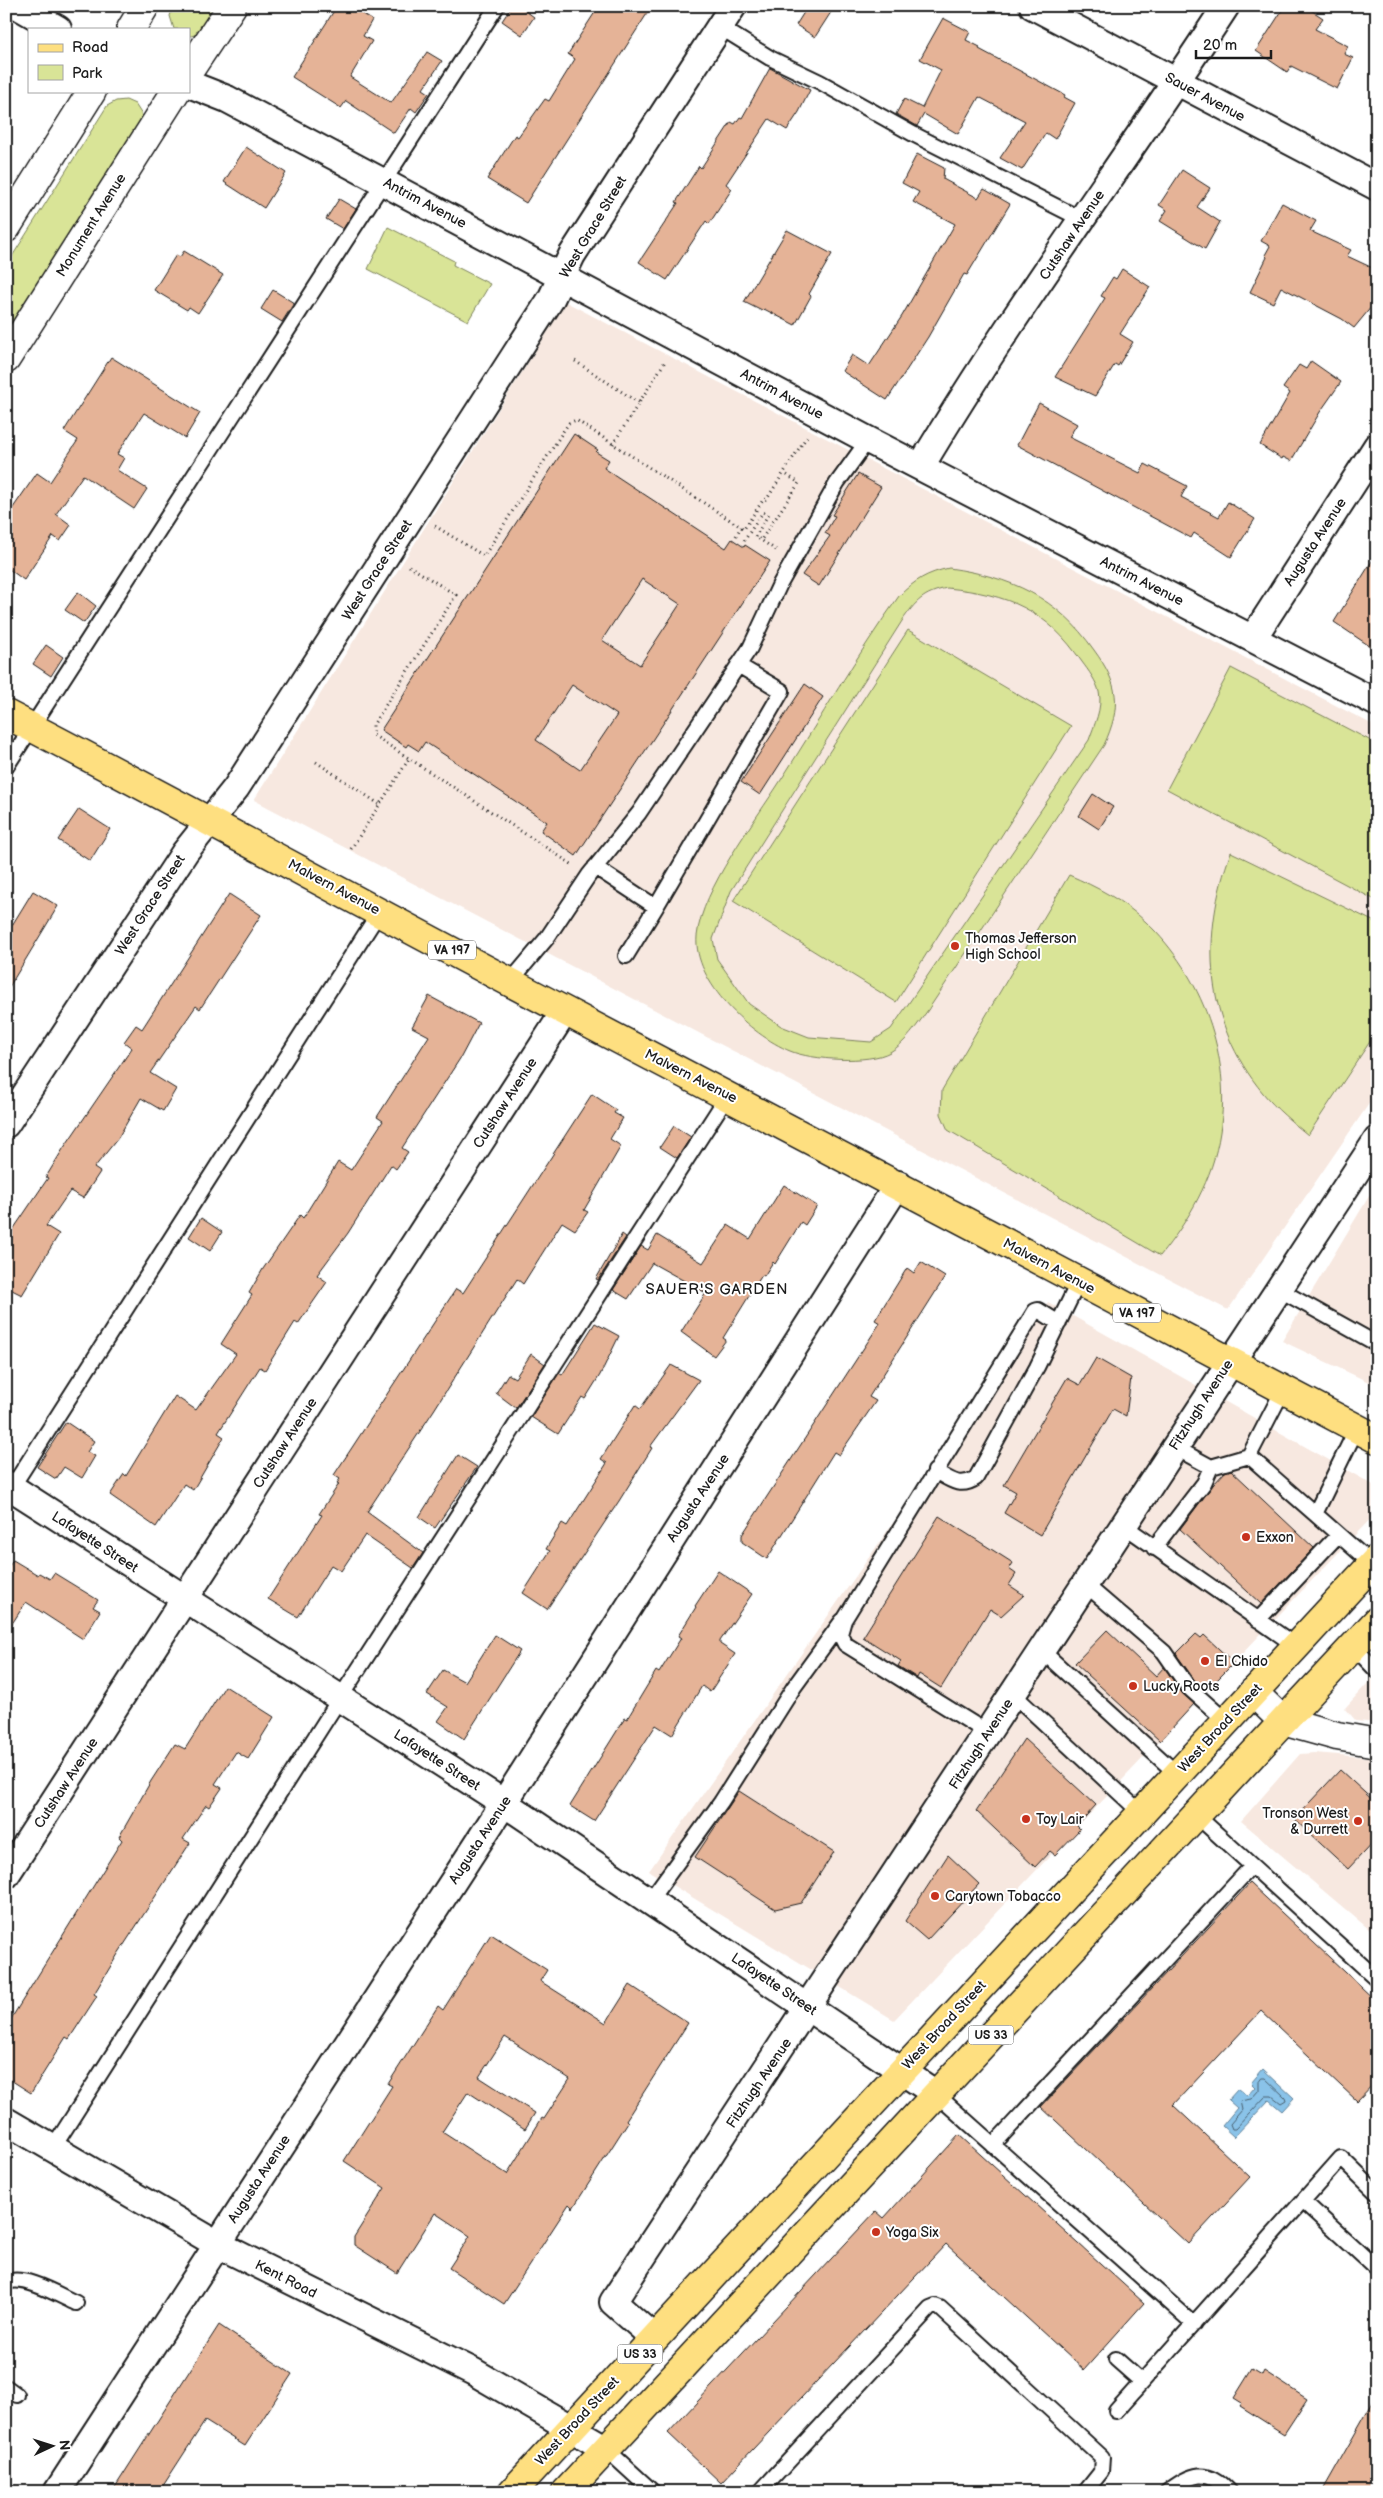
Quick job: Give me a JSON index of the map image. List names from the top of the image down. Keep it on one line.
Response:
{"streets":{"main road":["Malvern Avenue","VA 197","West Broad Street","US 33"],"street":["Sauer Avenue","Antrim Avenue","Monument Avenue","West Grace Street","Cutshaw Avenue","Augusta Avenue","Fitzhugh Avenue","Lafayette Street","Kent Road"]},"crossings":[["Sauer Avenue","Cutshaw Avenue"],["Antrim Avenue","West Grace Street"],["Antrim Avenue","Cutshaw Avenue"],["Antrim Avenue","Augusta Avenue"],["West Grace Street","Malvern Avenue"],["Cutshaw Avenue","Malvern Avenue"],["Cutshaw Avenue","Lafayette Street"],["Augusta Avenue","Malvern Avenue"],["Augusta Avenue","Lafayette Street"],["Augusta Avenue","Kent Road"],["Malvern Avenue","Fitzhugh Avenue"],["Fitzhugh Avenue","Lafayette Street"],["Fitzhugh Avenue","West Broad Street"],["Lafayette Street","West Broad Street"],["Lafayette Street","US 33"],["West Broad Street","Kent Road"]],"districts":["SAUER'S GARDEN"],"places":["Thomas Jefferson High School","Exxon","El Chido","Lucky Roots","Toy Lair","Tronson West & Durrett","Carytown Tobacco","Yoga Six"],"legend":["Road","Park"],"scale_bar":"20 m","north":"right"}
